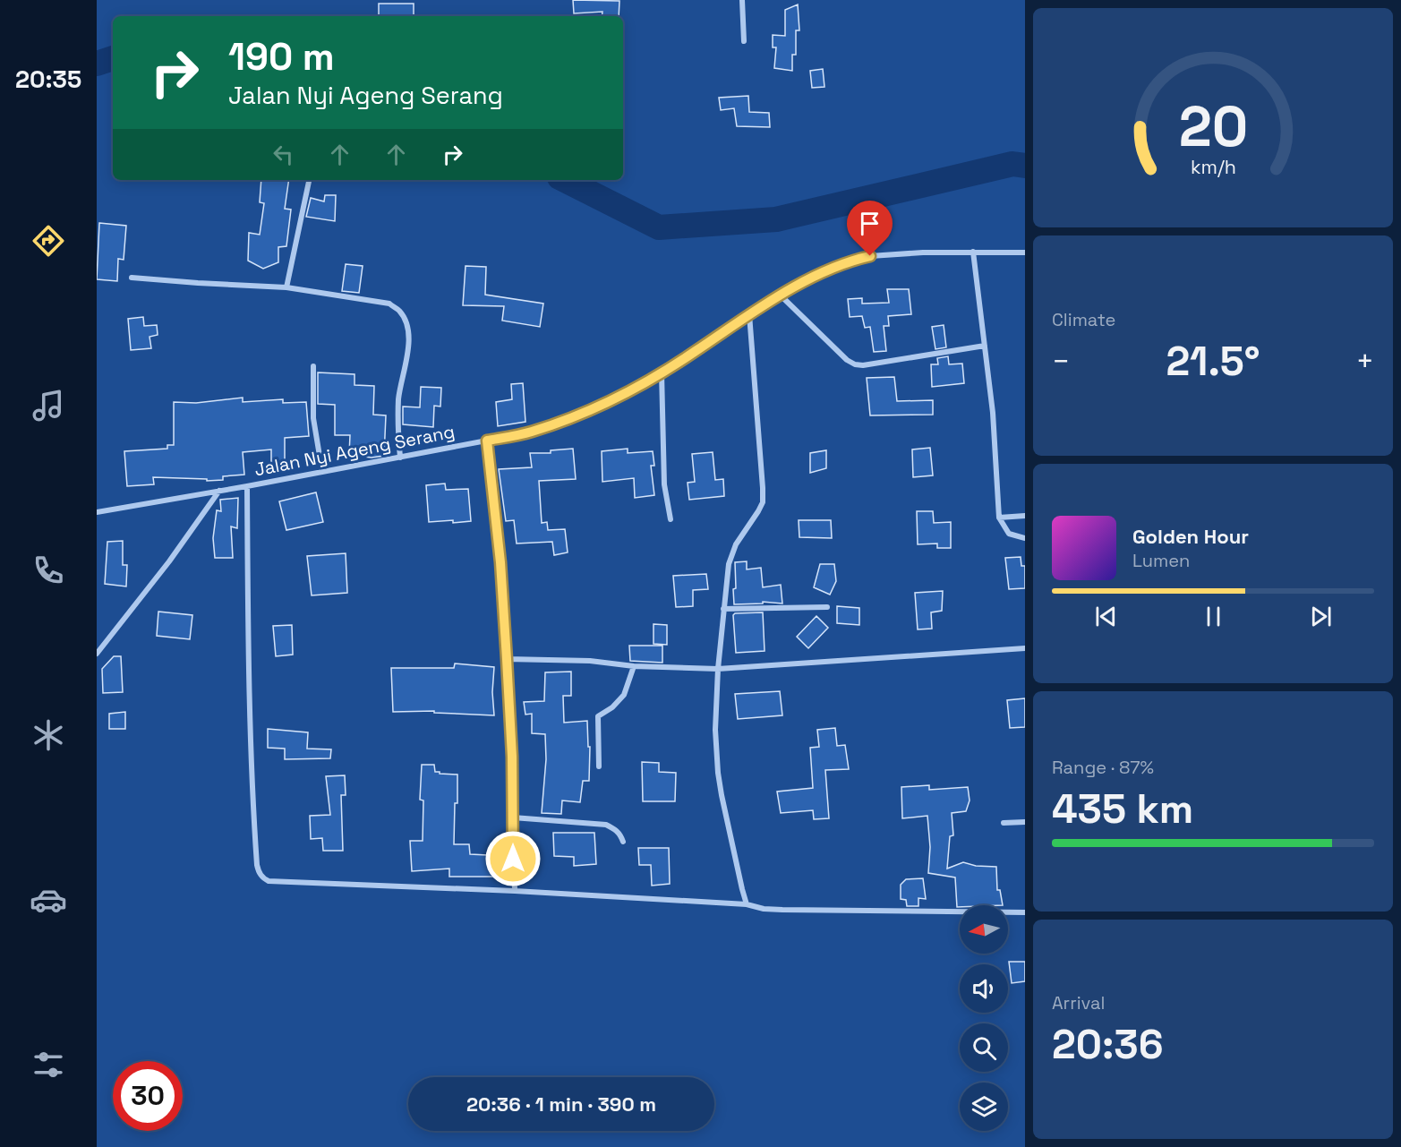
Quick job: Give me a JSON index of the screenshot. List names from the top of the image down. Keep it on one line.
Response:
{"streets":{"street":["Jalan Nyi Ageng Serang"]},"north":"left","page":{"tabs":"20:35","turn":["190 m","Jalan Nyi Ageng Serang"],"tile":["Climate",["Range · 87%","435 km"],["Arrival","20:36"]],"heat":["−","21.5°","+"],"song":["Golden Hour","Lumen"],"limit":"30","trip":"20:36 · 1 min · 390 m","gauge":["20","km/h"]}}
